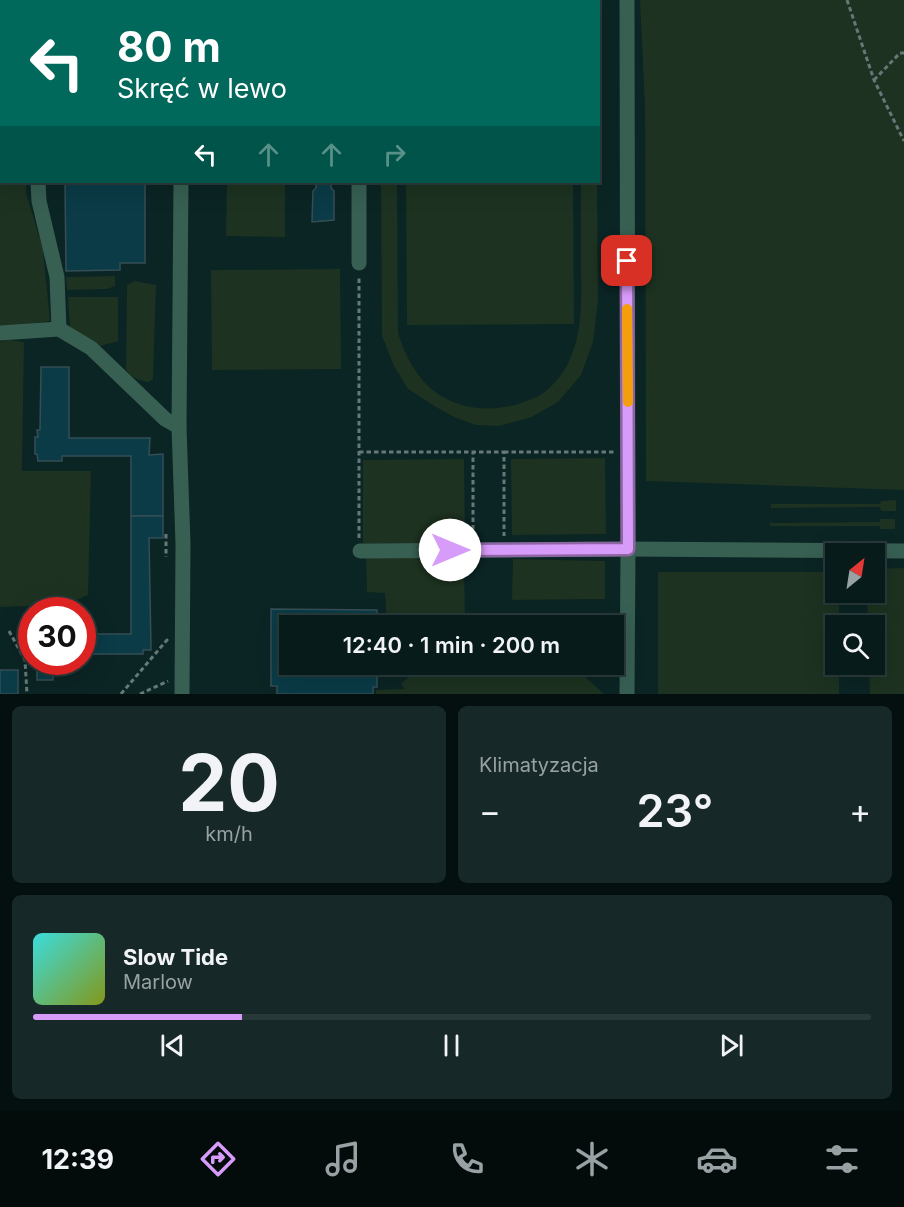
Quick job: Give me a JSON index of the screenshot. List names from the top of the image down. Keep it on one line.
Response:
{"north":"top right","page":{"turn":["80 m","Skręć w lewo"],"limit":"30","trip":"12:40 · 1 min · 200 m","tile":[["20","km/h"],"Klimatyzacja"],"heat":["−","23°","+"],"song":["Slow Tide","Marlow"],"tabs":"12:39"}}
